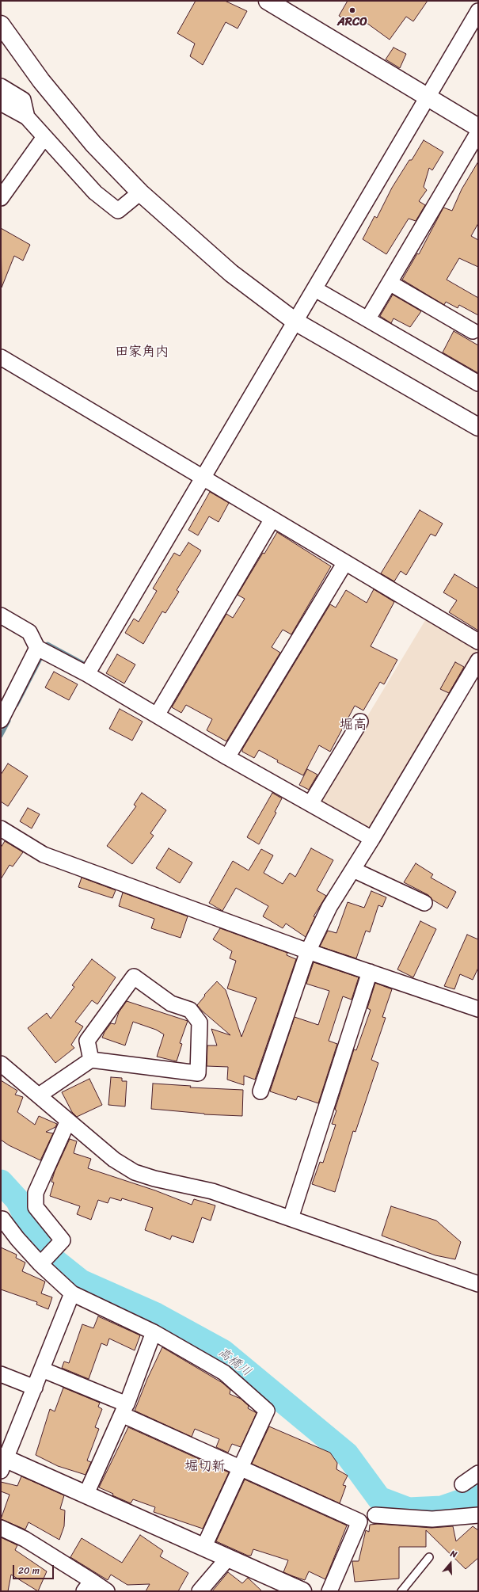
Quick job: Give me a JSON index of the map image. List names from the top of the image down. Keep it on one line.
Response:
{"districts":["田家角内","堀高","堀切新"],"water":["高橋川"],"places":["ARCO"],"scale_bar":"20 m","north":"top"}
